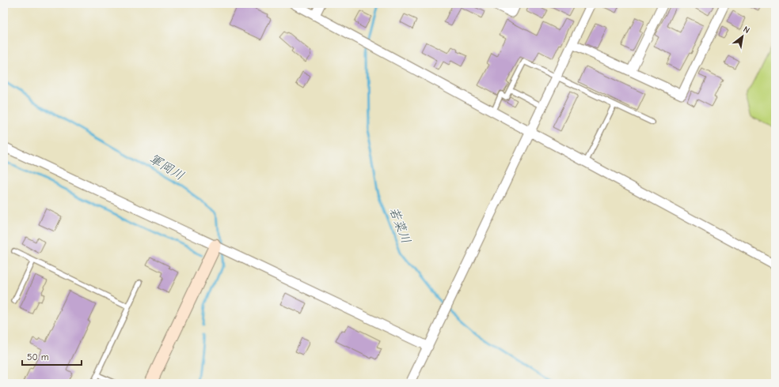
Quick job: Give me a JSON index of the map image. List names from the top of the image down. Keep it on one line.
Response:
{"water":["軍岡川","若菜川"],"scale_bar":"50 m","north":"top right"}
